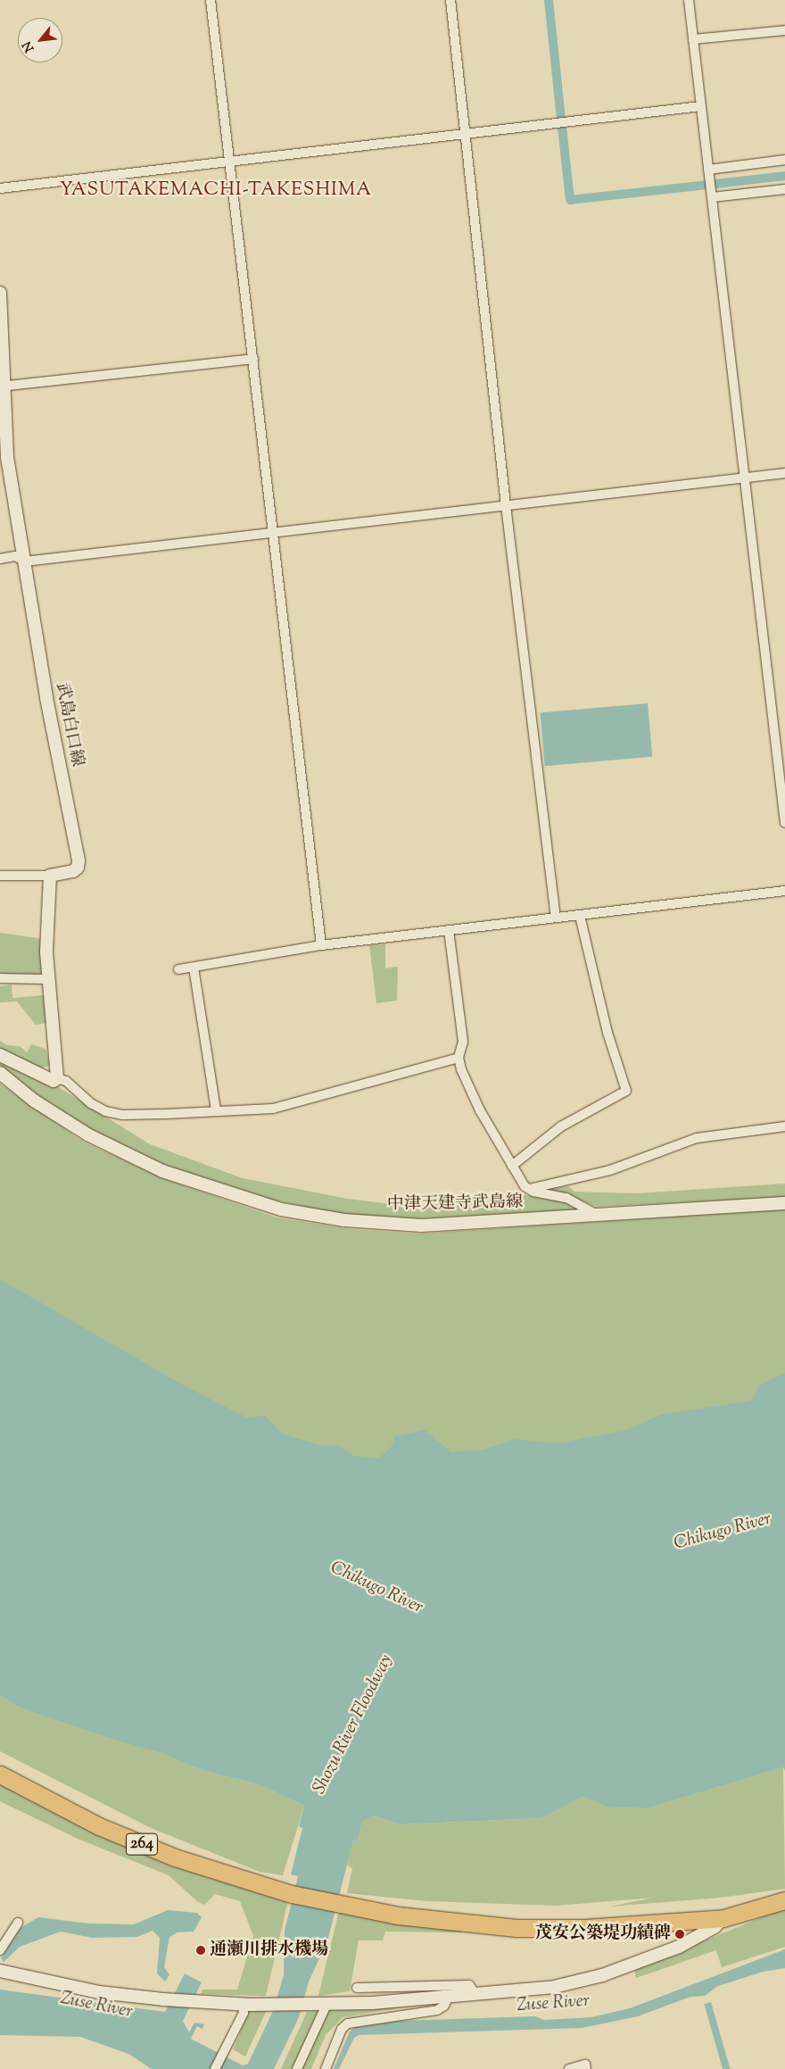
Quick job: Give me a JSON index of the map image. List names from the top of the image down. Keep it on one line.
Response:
{"streets":{"highway":["264"],"main road":["武島白口線","中津天建寺武島線"]},"districts":["YASUTAKEMACHI-TAKESHIMA"],"water":["Chikugo River","Shozu River Floodway","Zuse River"],"places":["茂安公築堤功績碑","通瀬川排水機場"],"north":"bottom left"}
